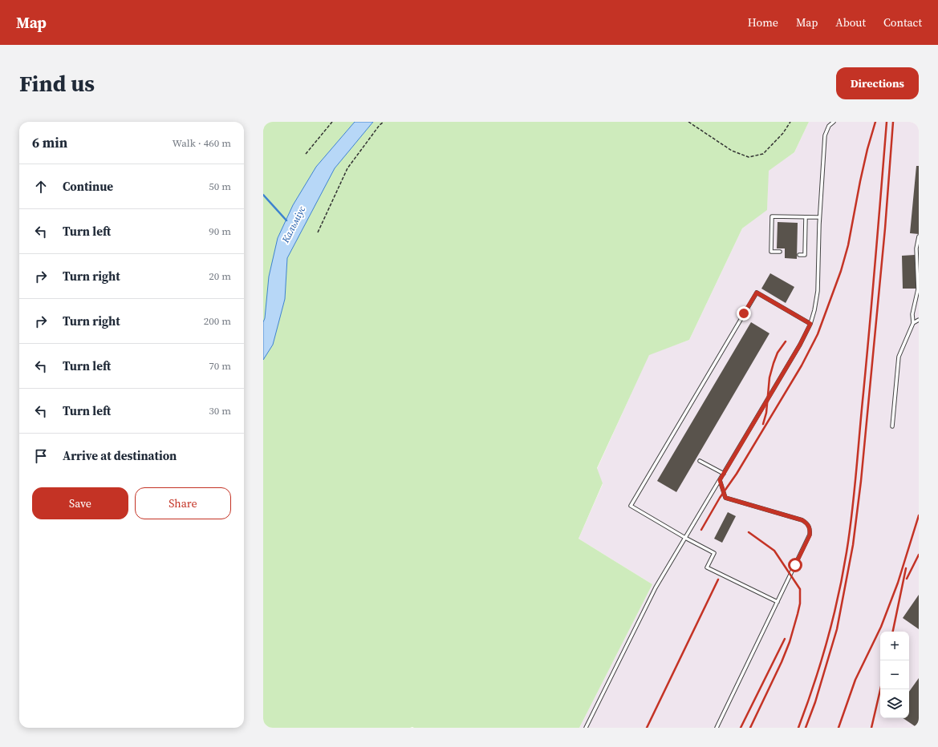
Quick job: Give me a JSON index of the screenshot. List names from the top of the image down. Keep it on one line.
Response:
{"water":["Кальміус"],"page":{"header":"Map","nav":["Home","Map","About","Contact"],"buttons":["Directions",["Save","Share"]],"title":"Find us","heading":["6 min","Walk · 460 m"],"list":[["Continue","50 m"],["Turn left","90 m"],["Turn right","20 m"],["Turn right","200 m"],["Turn left","70 m"],["Turn left","30 m"],"Arrive at destination"],"map_buttons":["+","−"]}}
